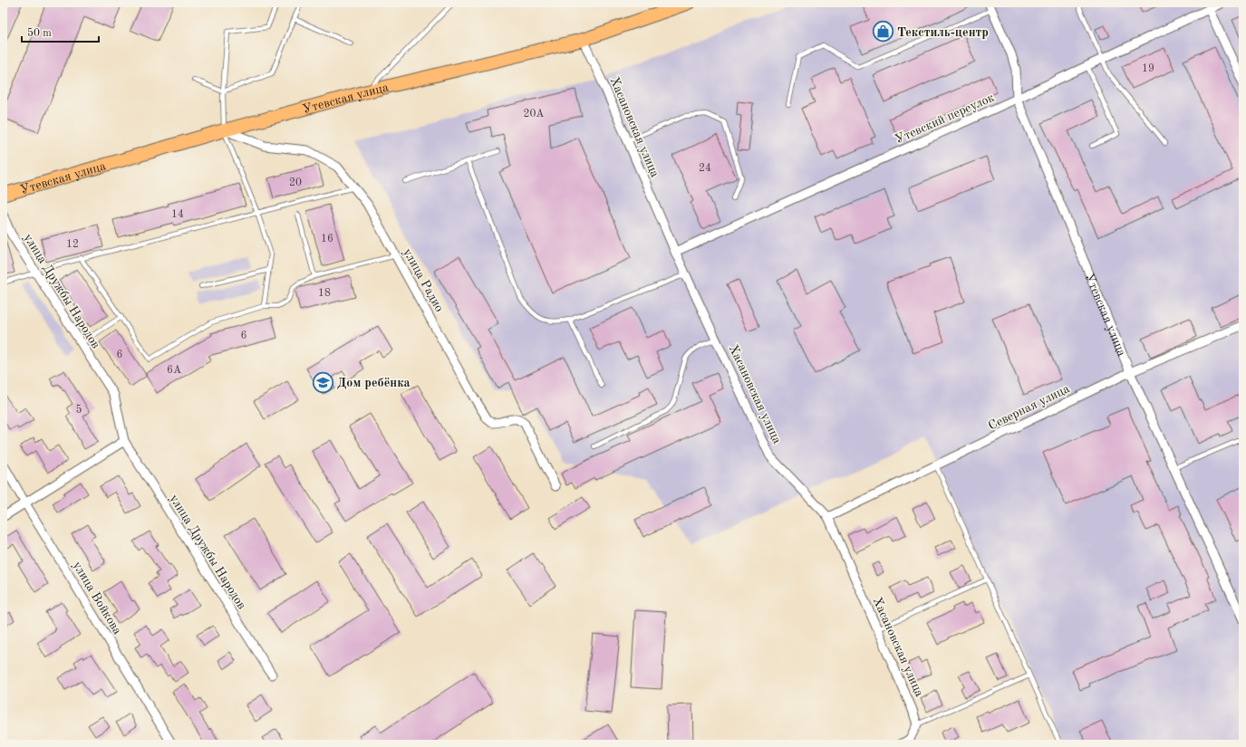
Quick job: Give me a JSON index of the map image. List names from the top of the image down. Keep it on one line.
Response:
{"streets":{"main road":["Утевская улица"],"street":["Утевский переулок","Хасановская улица","улица Радио","улица Дружбы Народов","Северная улица","улица Войкова"]},"crossings":[["Утевская улица","Утевский переулок"],["Утевская улица","Хасановская улица"],["Утевская улица","улица Радио"],["Утевская улица","Северная улица"],["Утевский переулок","Хасановская улица"],["Хасановская улица","Северная улица"]],"places":{"shop":["Текстиль-центр"],"school or university":["Дом ребёнка"]},"house_numbers":["19","20А","24","20","14","16","12","18","6","6","6А","5"],"scale_bar":"50 m"}
